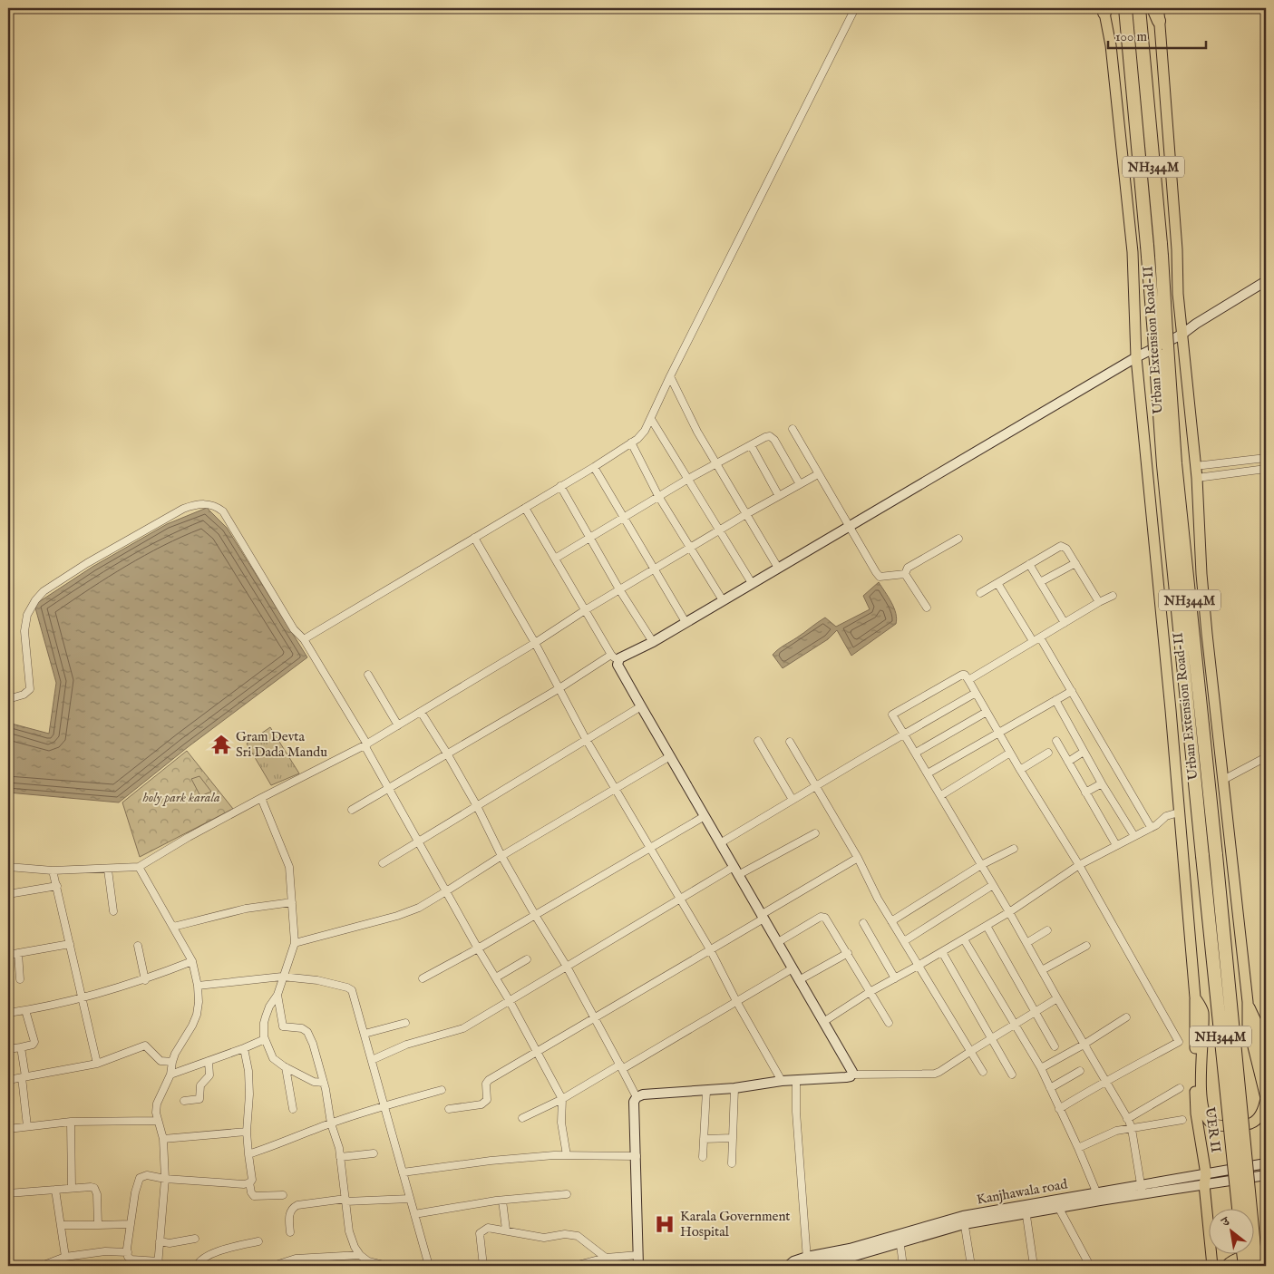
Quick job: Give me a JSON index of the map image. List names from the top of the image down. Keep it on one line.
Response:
{"streets":{"highway":["NH344M","Urban Extension Road-II"],"main road":["UER II"],"street":["Kanjhawala road"]},"crossings":[["UER II","Kanjhawala road"]],"parks":["holy park karala"],"places":{"temple":["Gram Devta Sri Dada Mandu"],"hospital":["Karala Government Hospital"]},"scale_bar":"100 m","north":"top left"}
